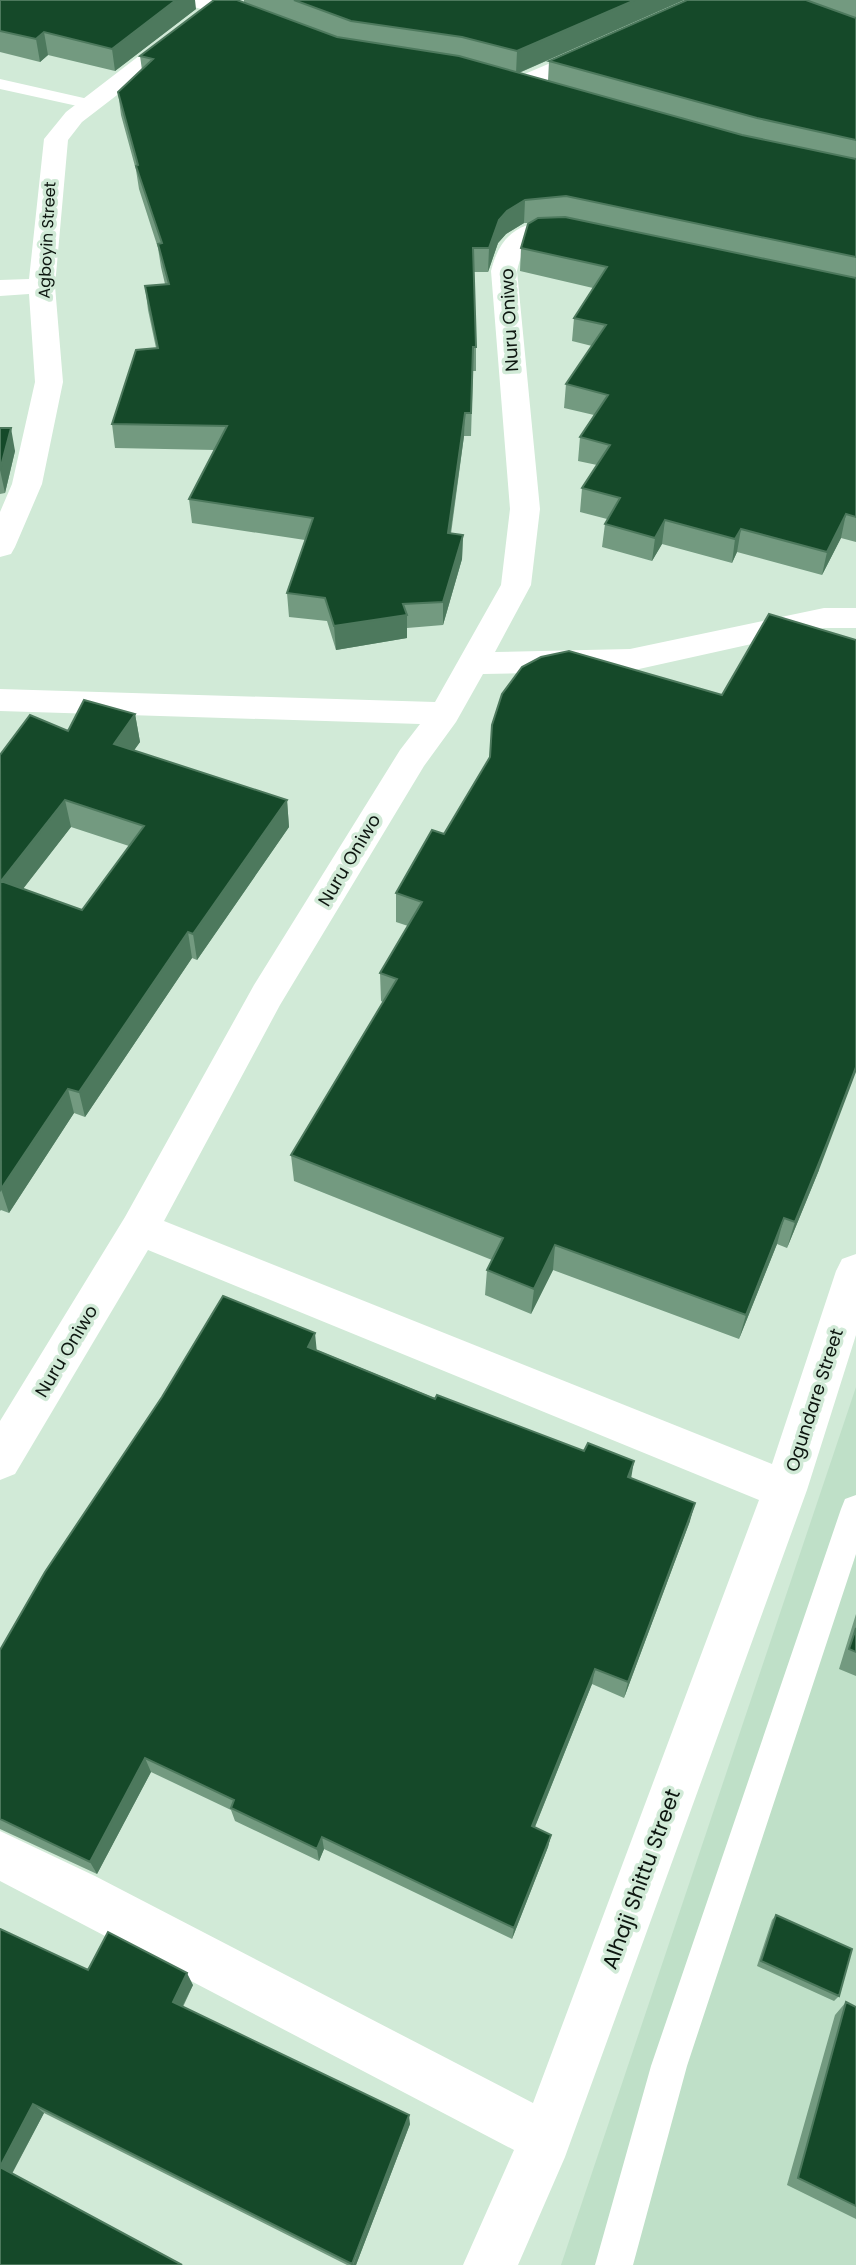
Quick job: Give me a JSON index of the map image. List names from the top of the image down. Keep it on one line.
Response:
{"streets":{"street":["Agboyin Street","Nuru Oniwo","Ogundare Street","Alhaji Shittu Street"]},"crossings":[["Ogundare Street","Alhaji Shittu Street"]]}
